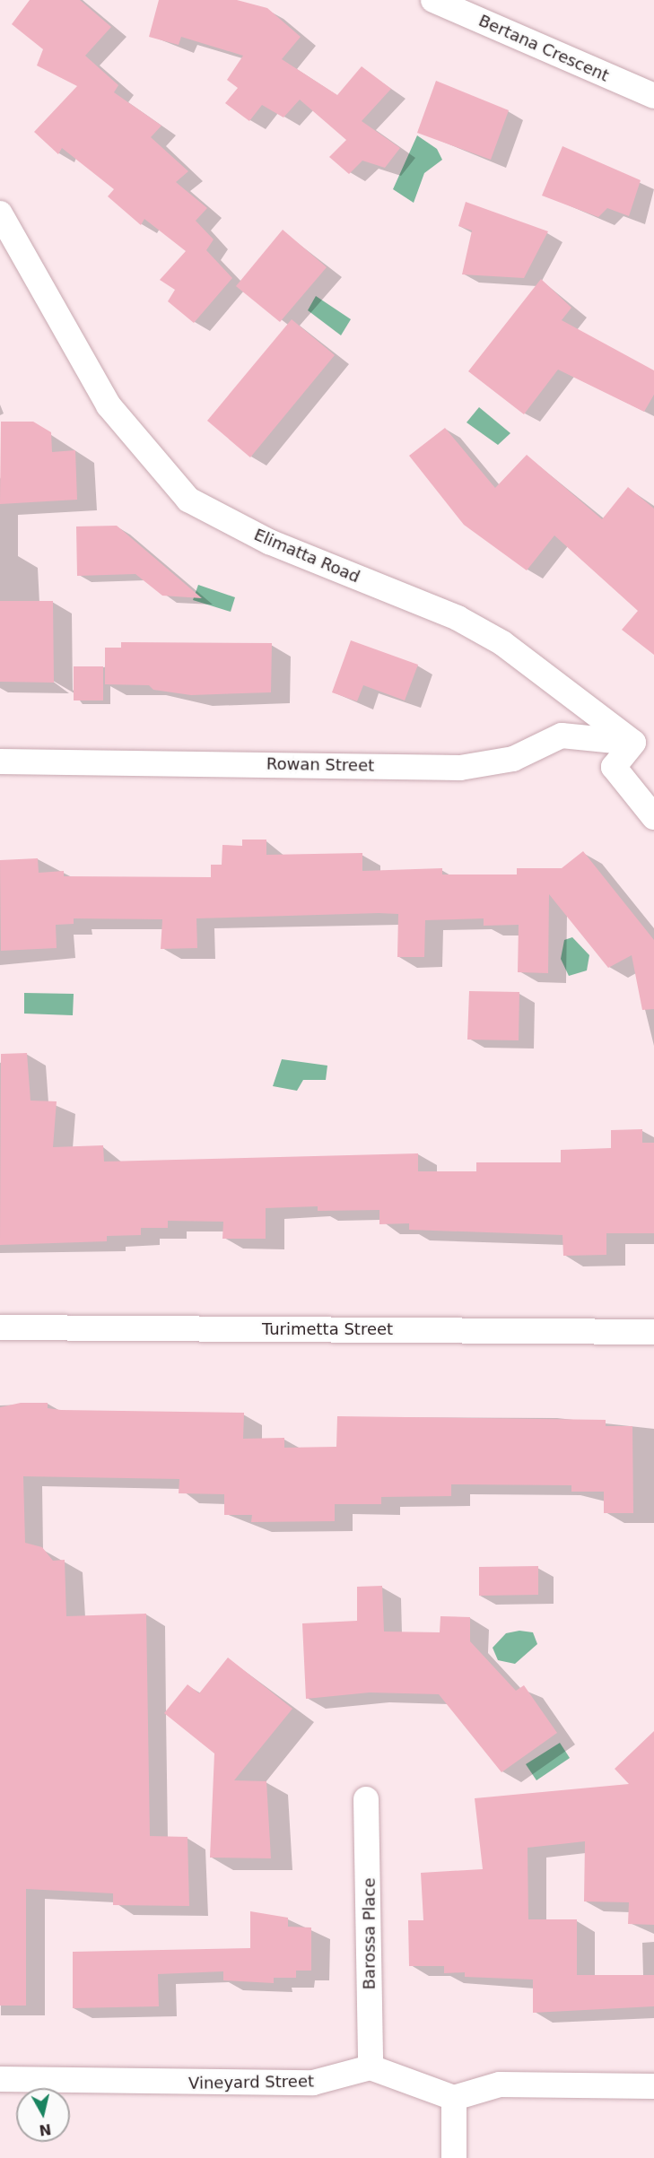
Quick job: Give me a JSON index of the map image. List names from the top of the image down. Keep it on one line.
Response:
{"streets":{"street":["Bertana Crescent","Elimatta Road","Rowan Street","Turimetta Street","Barossa Place","Vineyard Street"]},"crossings":[["Elimatta Road","Rowan Street"],["Barossa Place","Vineyard Street"]],"north":"bottom"}
